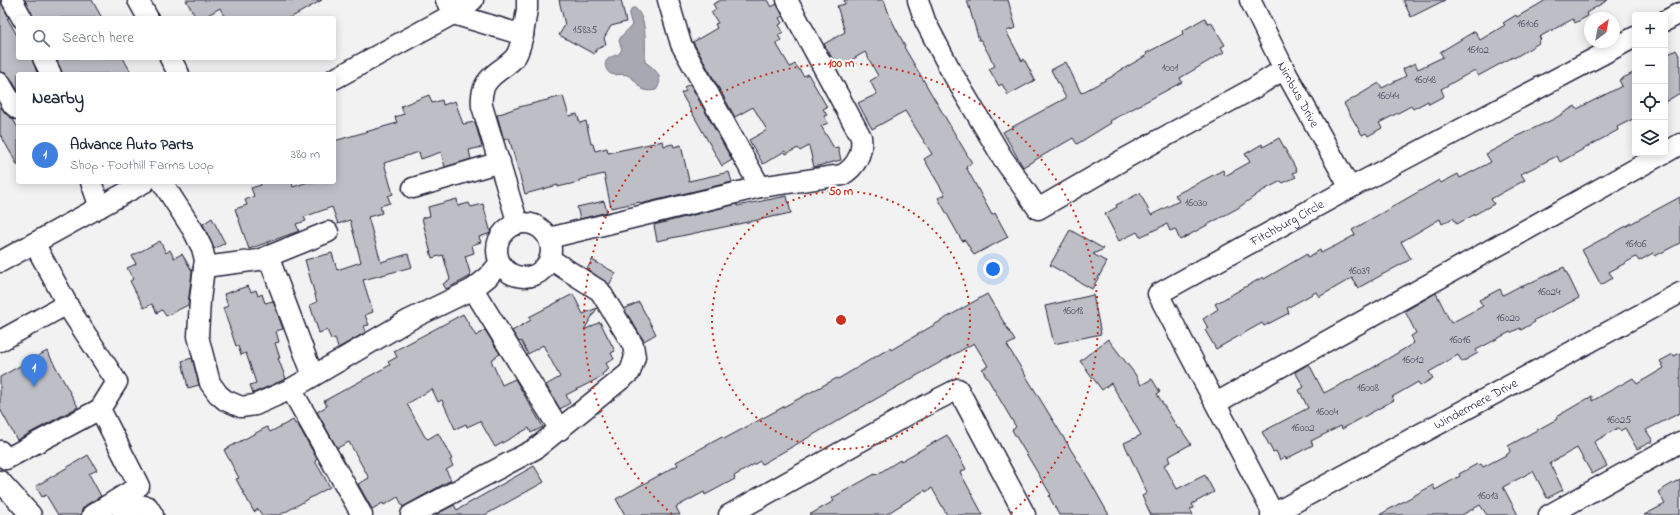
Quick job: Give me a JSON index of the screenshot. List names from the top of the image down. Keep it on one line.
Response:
{"streets":{"street":["Nimbus Drive","Fitchburg Circle","Windermere Drive"]},"crossings":[["Nimbus Drive","Fitchburg Circle"],["Fitchburg Circle","Windermere Drive"]],"house_numbers":["16106","15835","16102","1001","16048","16044","16030","16106","16039","16024","16018","16020","16016","16012","16008","16004","16025","16002","16013"],"north":"top right","page":{"map_buttons":["+","−"],"search":"Search here","heading":"Nearby","list":[{"mark":"1","name":"Advance Auto Parts","note":"Shop · Foothill Farms Loop","value":"380 m"}],"pins":"1"},"rings":["100 m","50 m"]}
